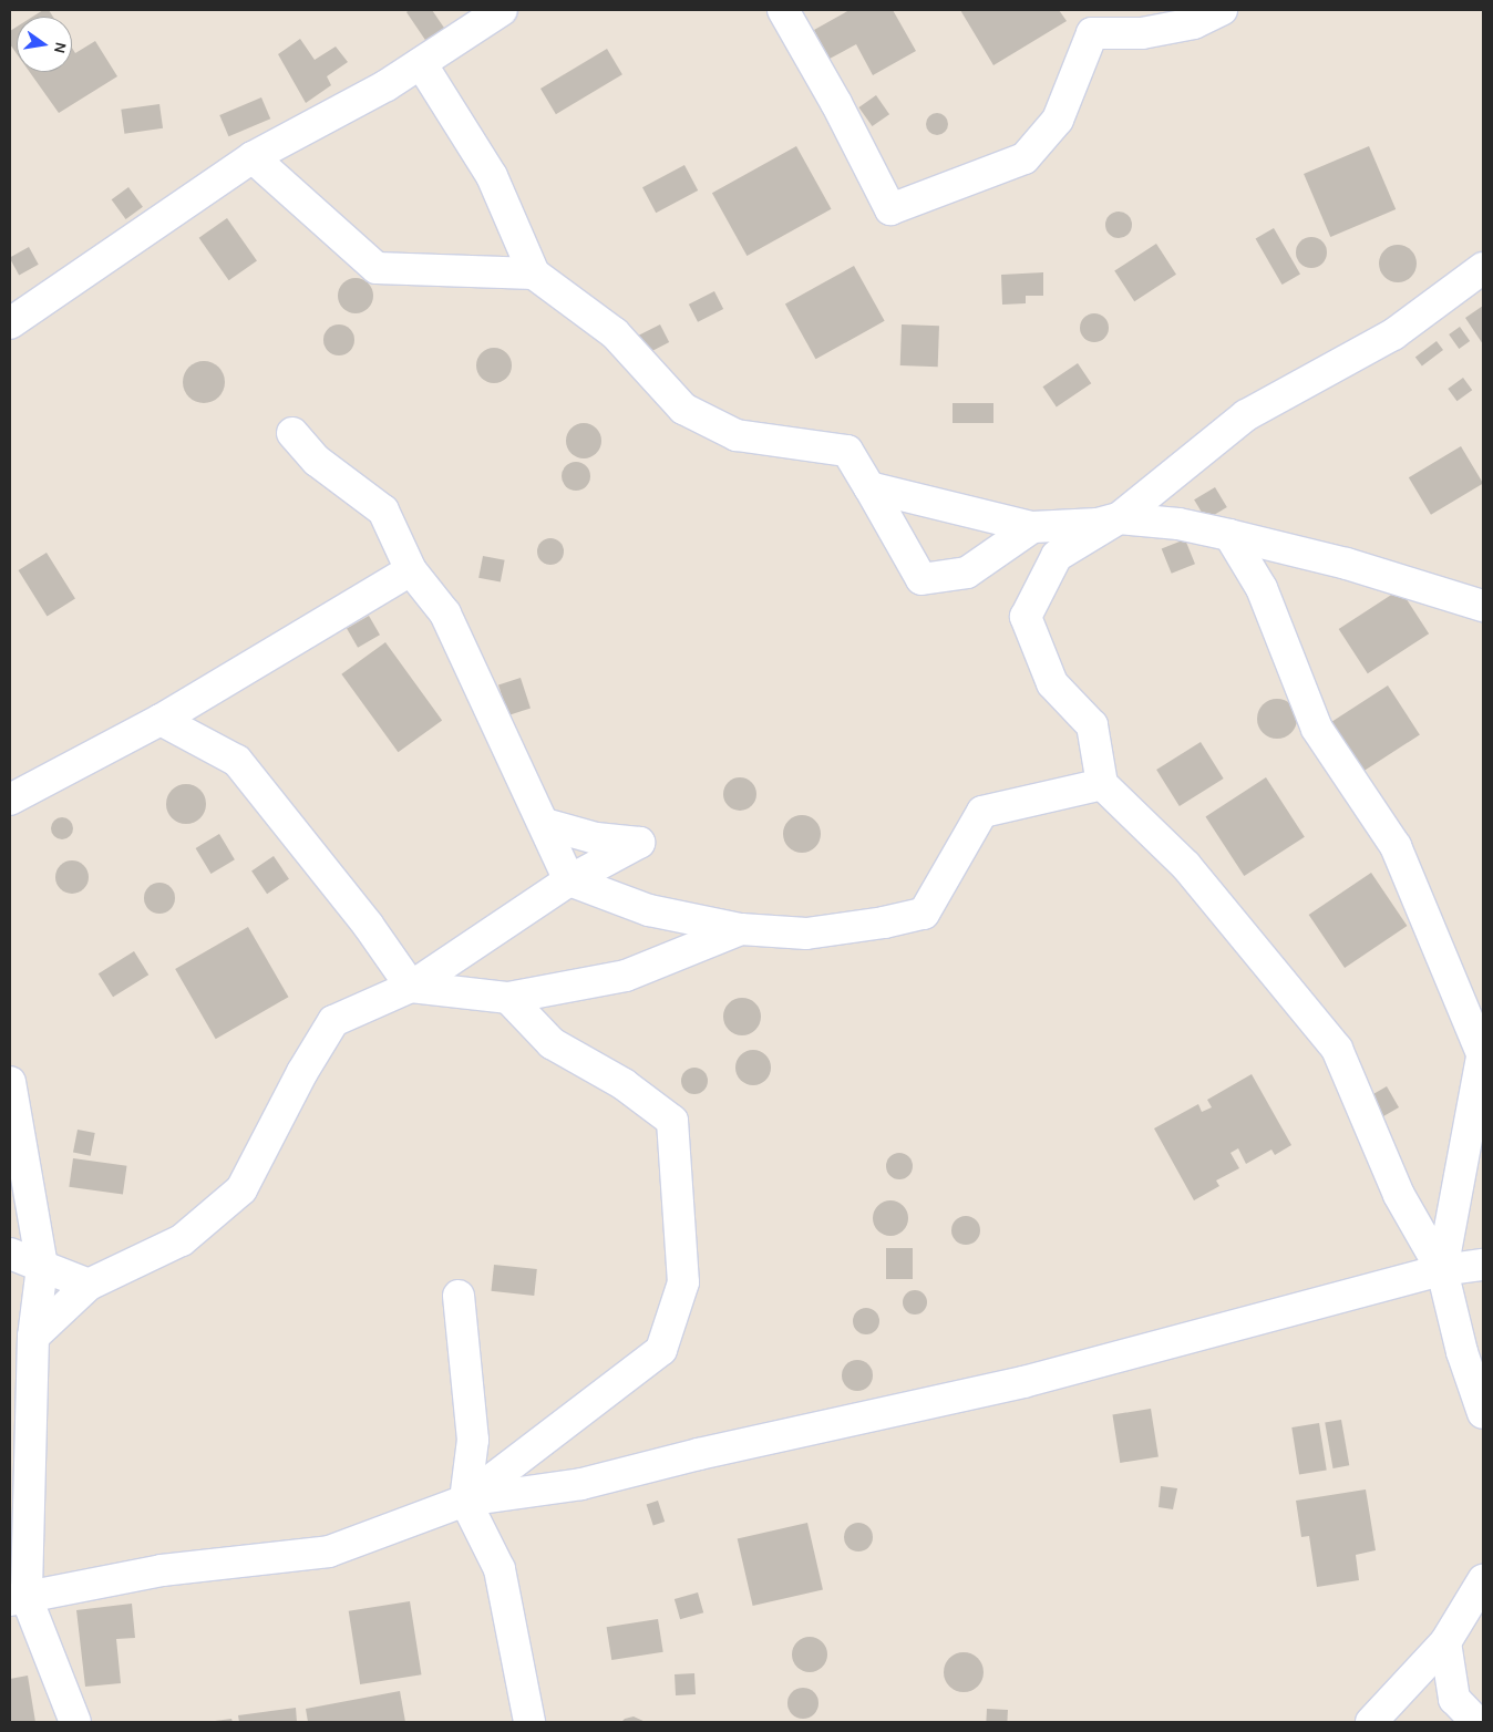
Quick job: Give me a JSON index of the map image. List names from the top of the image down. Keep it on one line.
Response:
{"north":"right"}
